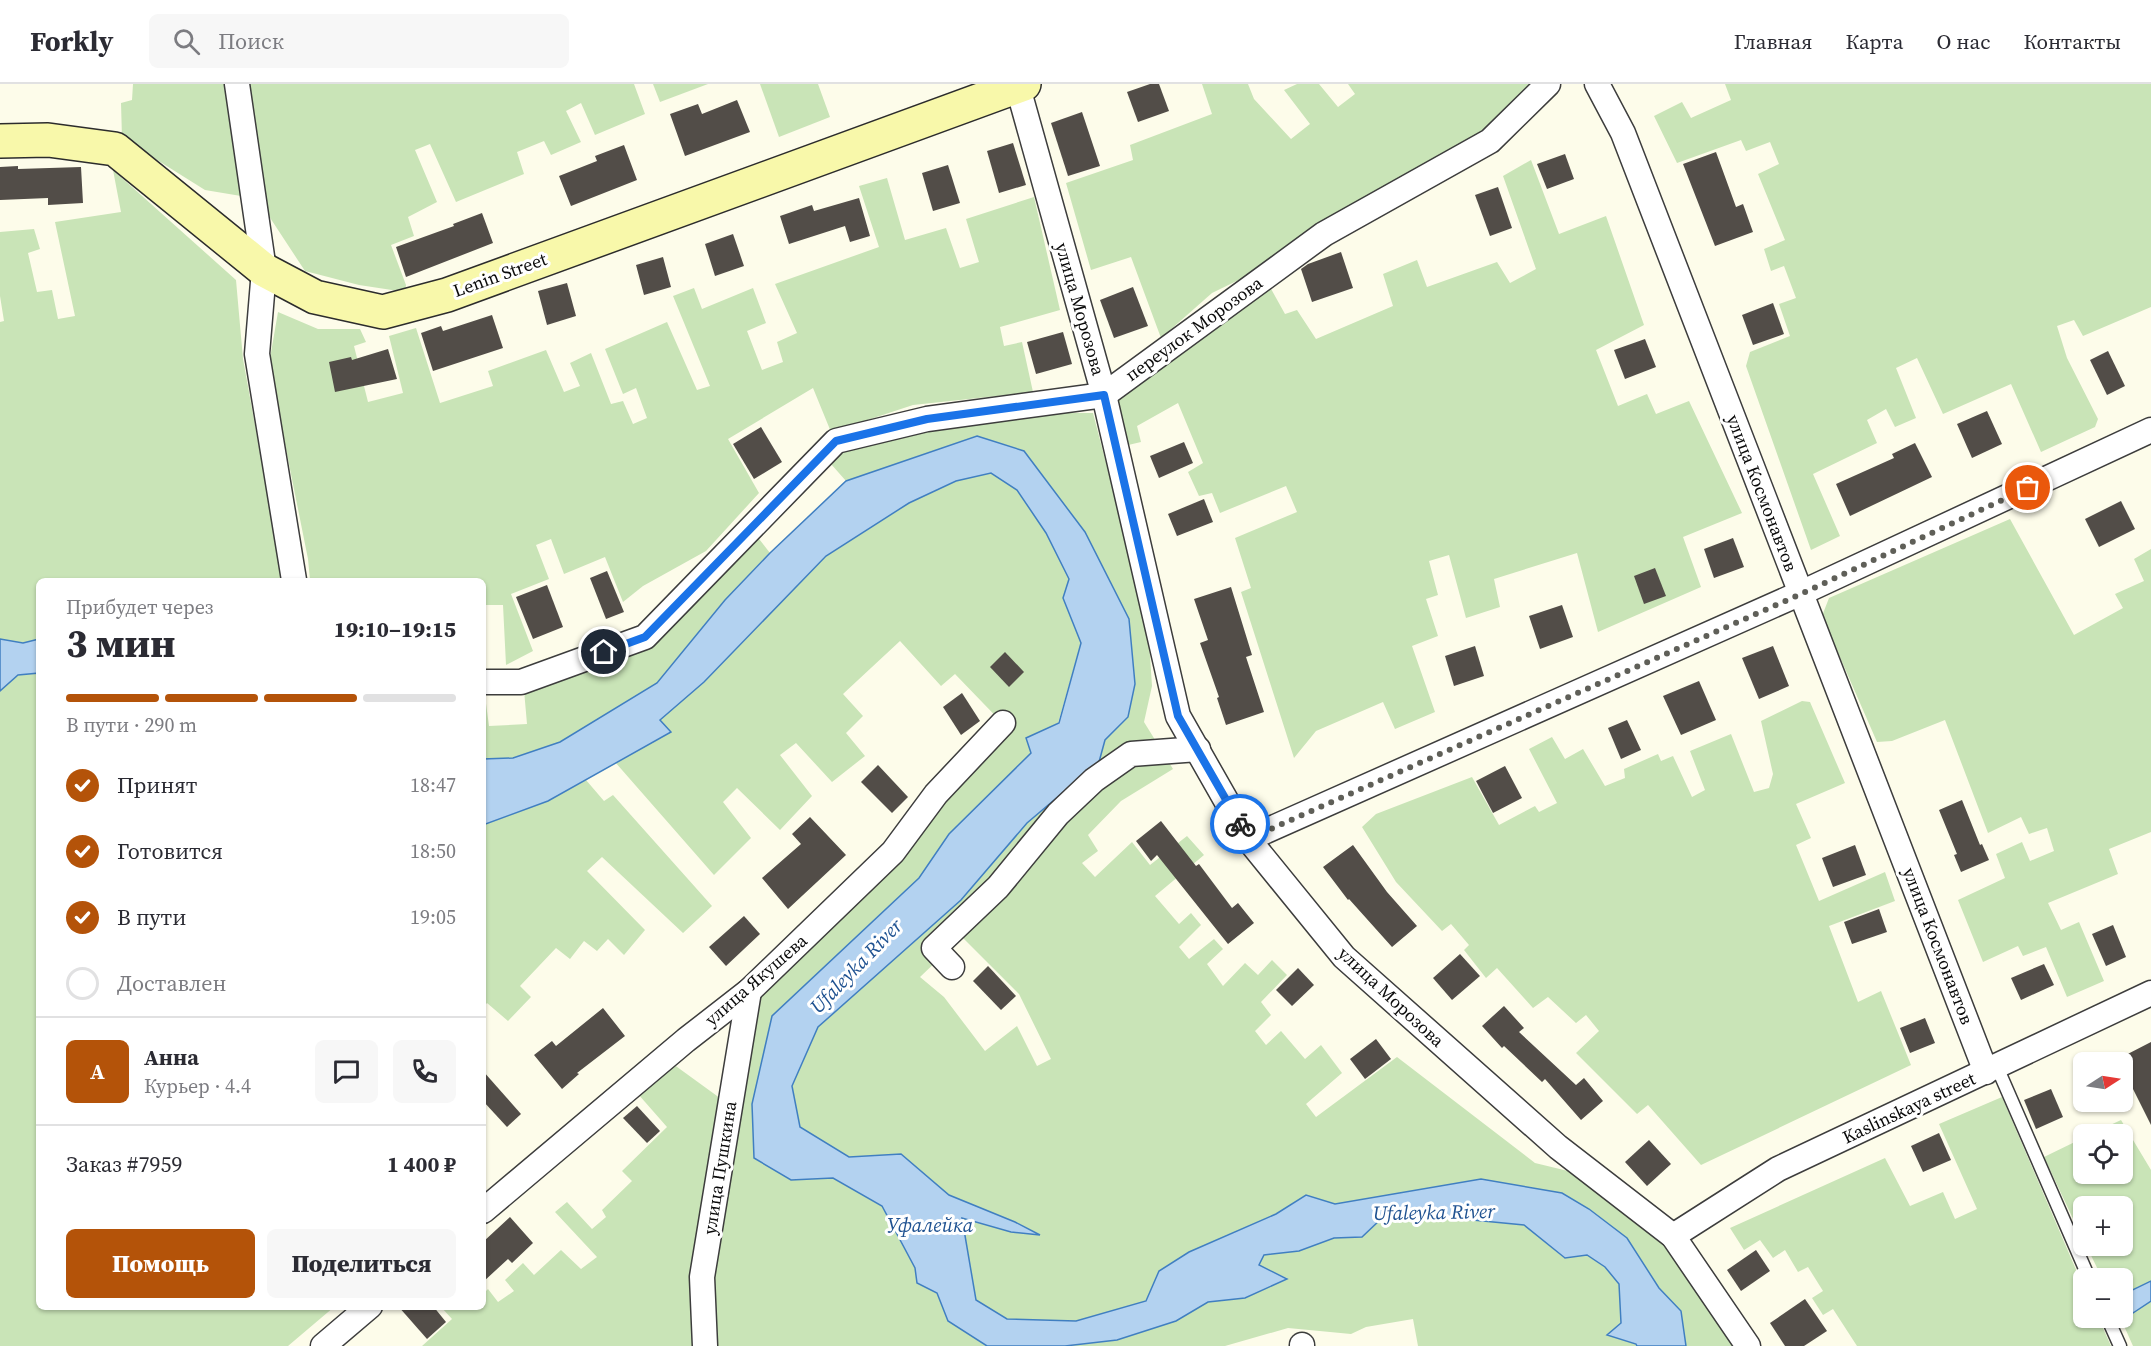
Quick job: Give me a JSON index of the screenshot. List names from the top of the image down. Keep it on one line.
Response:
{"streets":{"street":["Lenin Street","улица Морозова","переулок Морозова","улица Космонавтов","улица Якушева","Kaslinskaya street","улица Пушкина"]},"crossings":[["Lenin Street","улица Морозова"],["улица Морозова","переулок Морозова"],["улица Морозова","Kaslinskaya street"],["улица Космонавтов","Kaslinskaya street"],["улица Якушева","улица Пушкина"]],"water":["Ufaleyka River","Уфалейка"],"north":"right","page":{"header":"Forkly","search":"Поиск","nav":["Главная","Карта","О нас","Контакты"],"heading":["3 мин","Прибудет через","19:10–19:15"],"panel":["Анна","Курьер · 4.4","Заказ #7959","1 400 ₽"],"bar":"В пути · 290 m","list":[["Принят","18:47"],["Готовится","18:50"],["В пути","19:05"],"Доставлен"],"round":"А","map_buttons":["+","−"],"buttons":["Помощь","Поделиться"]}}
